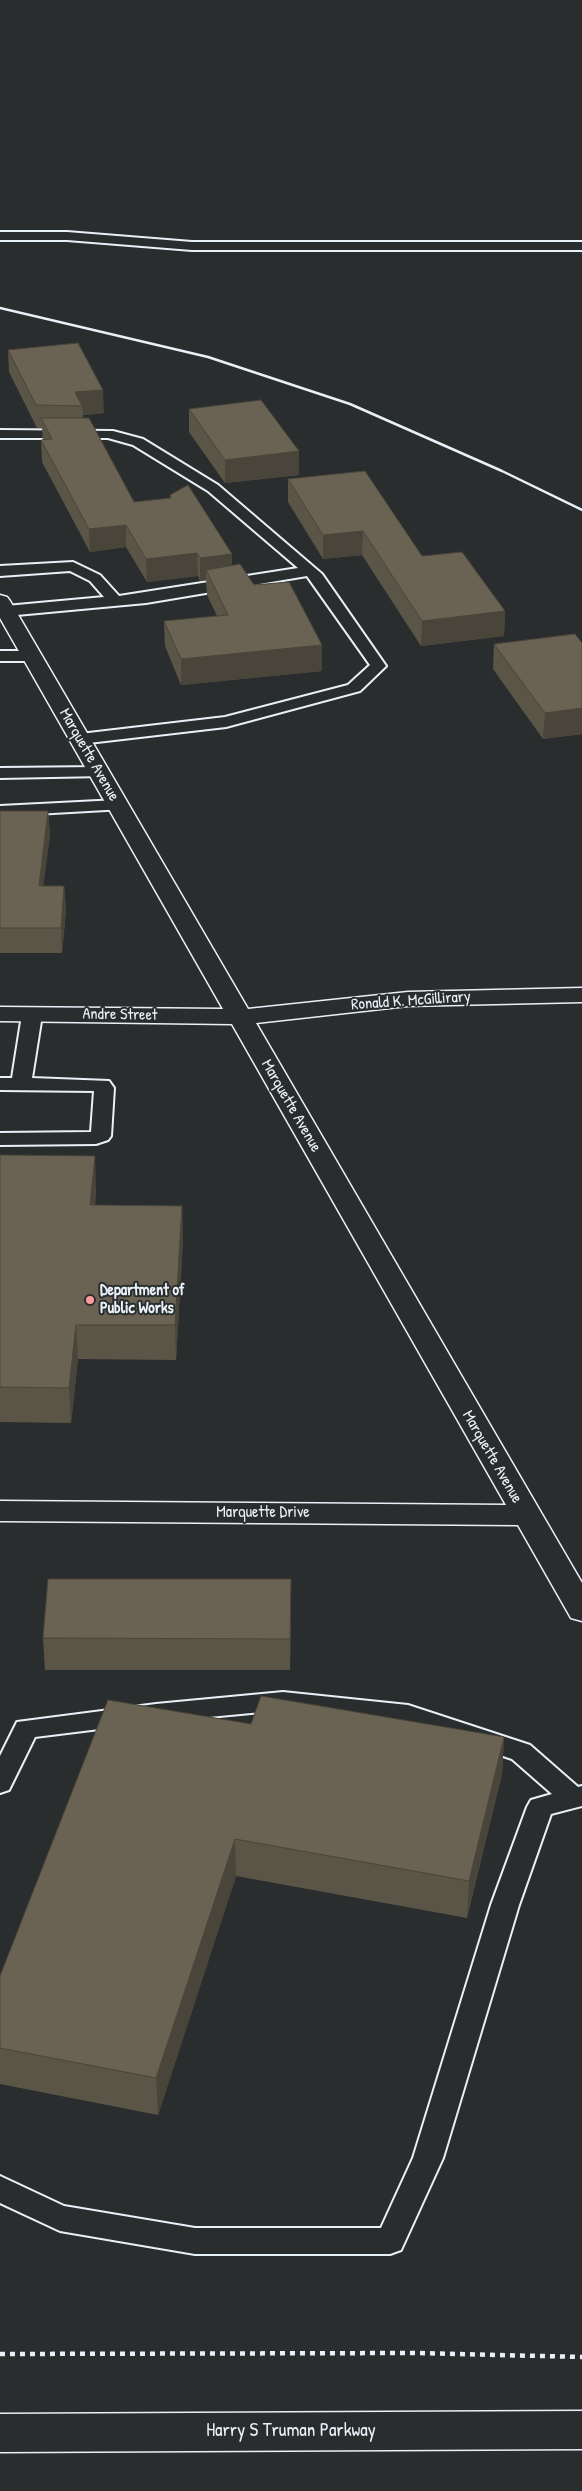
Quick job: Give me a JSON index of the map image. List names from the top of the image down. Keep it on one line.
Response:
{"streets":{"street":["Marquette Avenue","Ronald K. McGillirary","Andre Street","Marquette Drive","Harry S Truman Parkway"]},"crossings":[["Marquette Avenue","Ronald K. McGillirary"],["Marquette Avenue","Andre Street"],["Marquette Avenue","Marquette Drive"],["Ronald K. McGillirary","Andre Street"]],"places":["Department of Public Works"]}
